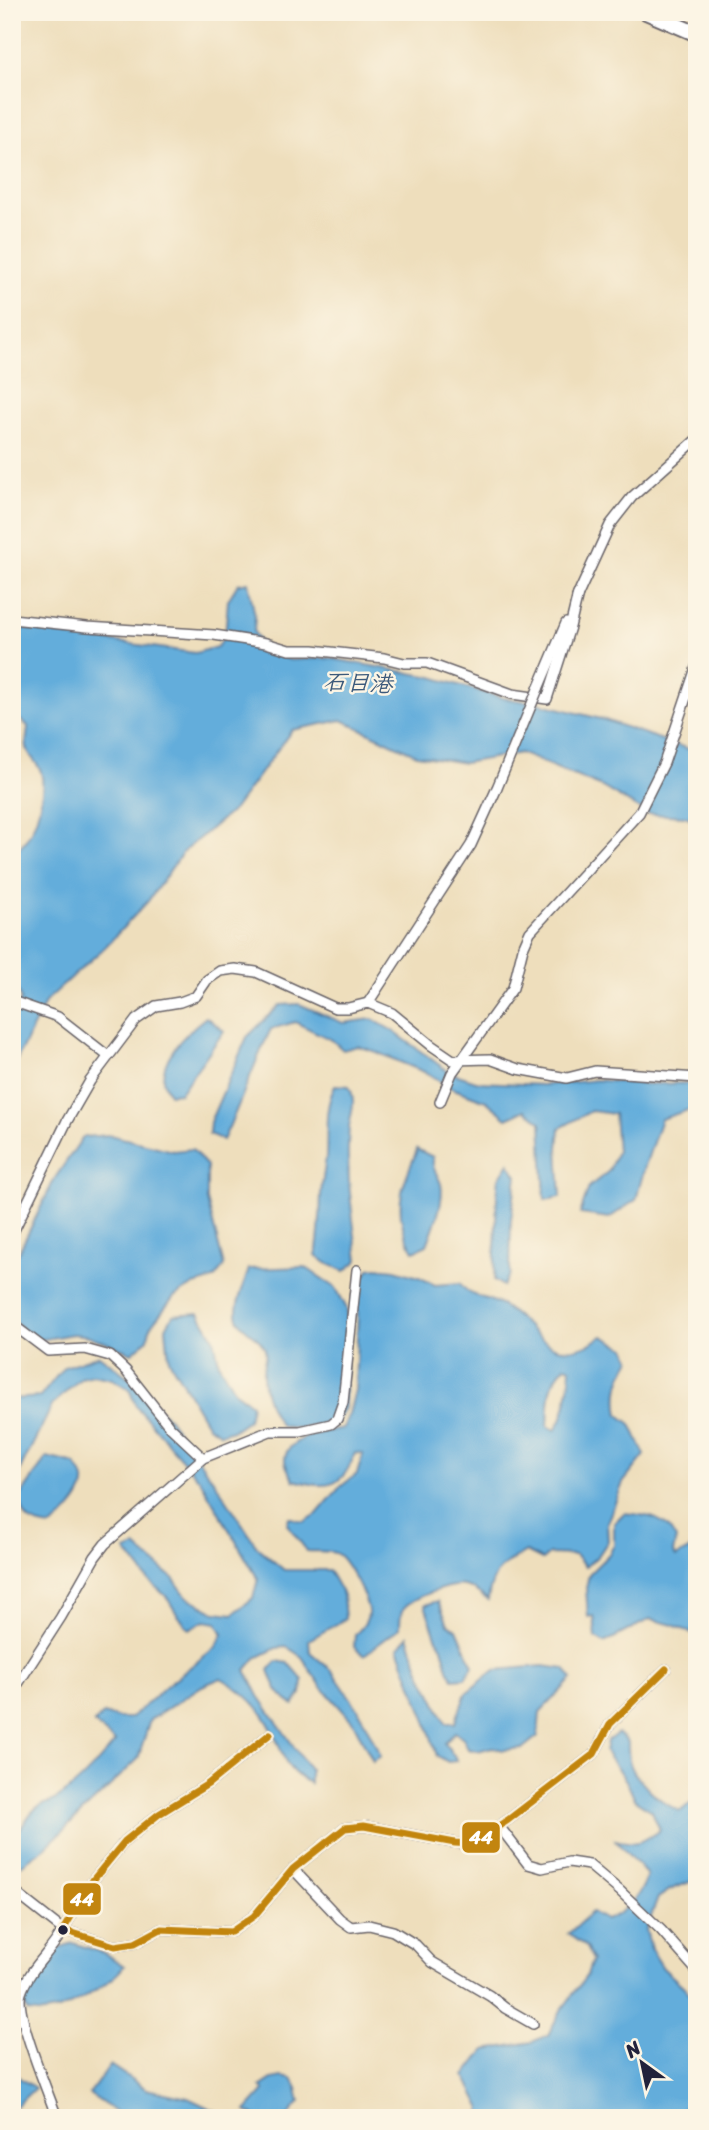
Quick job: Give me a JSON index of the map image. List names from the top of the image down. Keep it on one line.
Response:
{"water":["石目港"],"lines":["transit line 44"],"north":"top left"}
